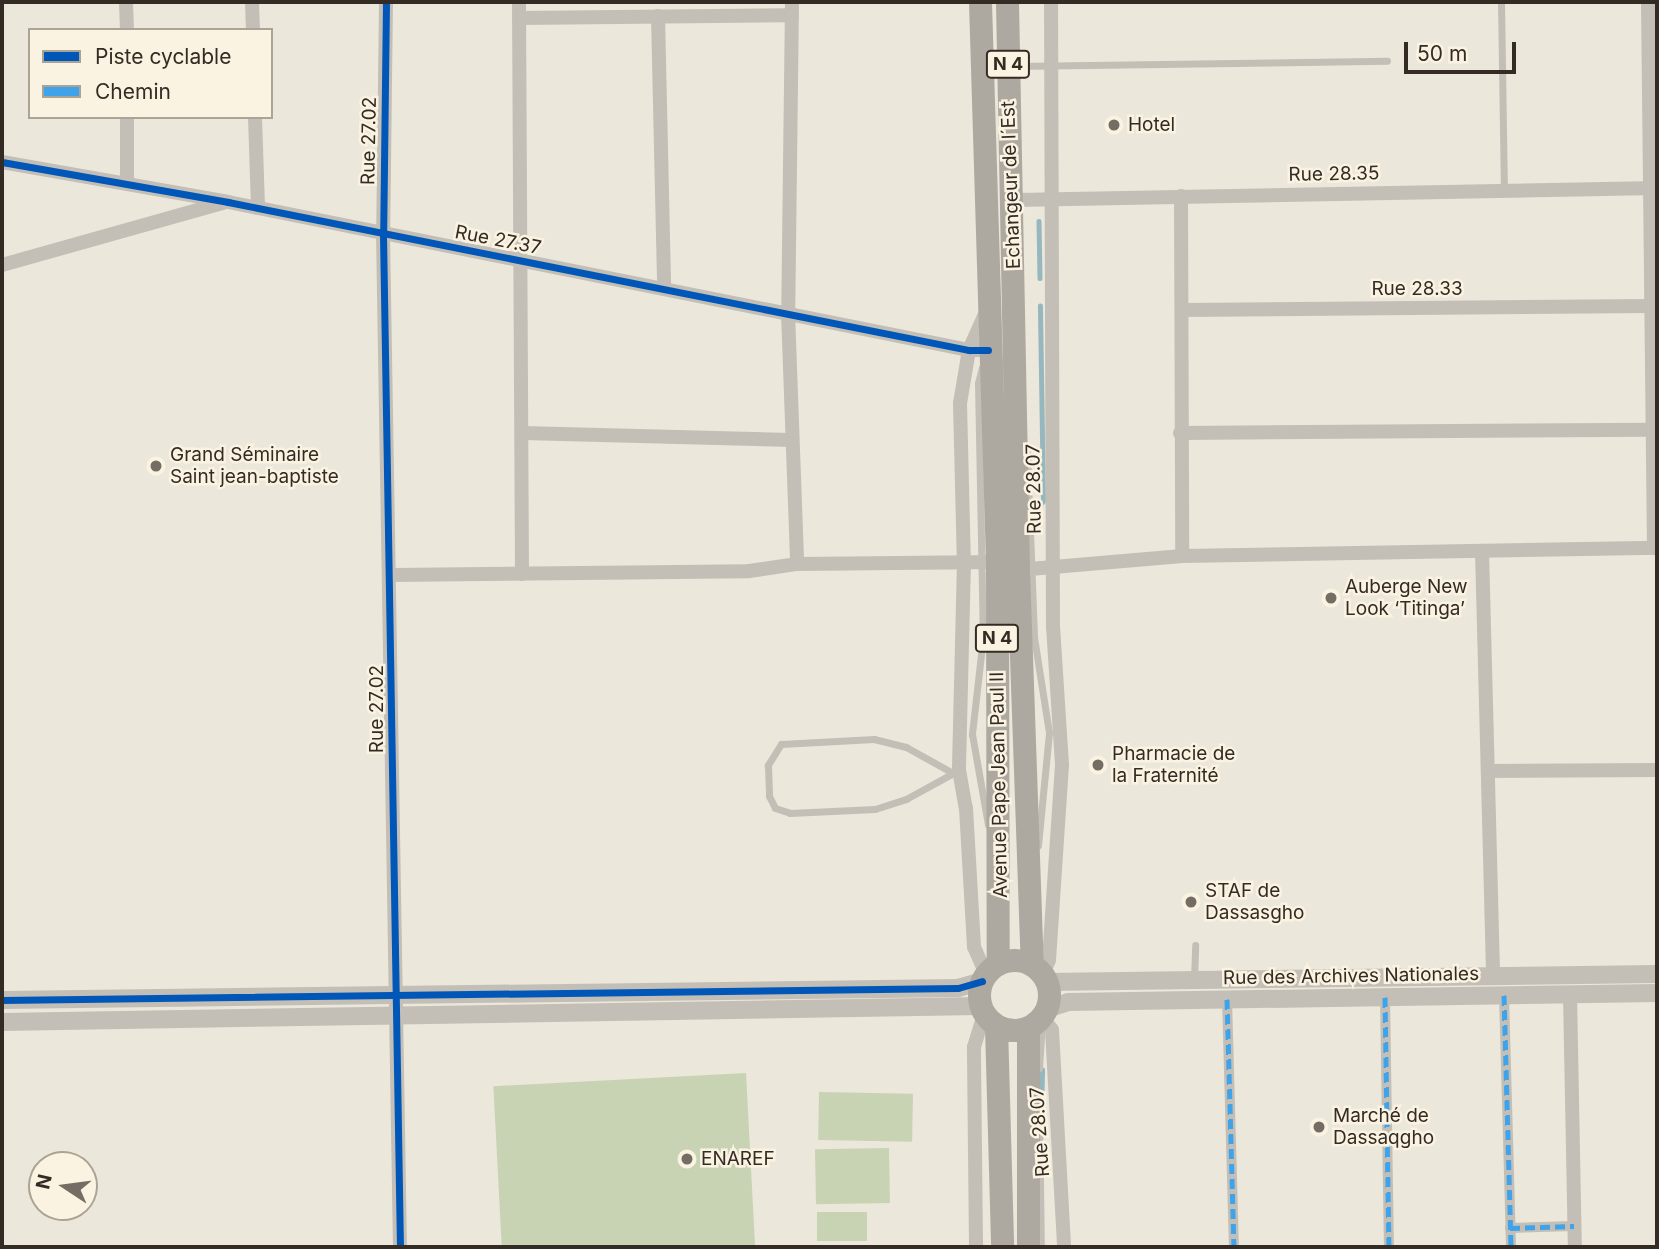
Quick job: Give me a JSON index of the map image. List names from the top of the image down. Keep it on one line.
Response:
{"streets":{"highway":["N 4","Echangeur de l´Est","Avenue Pape Jean Paul II"],"street":["Rue 27.02","Rue 28.35","Rue 27.37","Rue 28.33","Rue 28.07","Rue des Archives Nationales"]},"crossings":[["Rue 27.02","Rue 27.37"],["Rue 28.35","Echangeur de l´Est"],["Rue 28.35","Rue 28.07"],["Echangeur de l´Est","Avenue Pape Jean Paul II"],["Rue 27.37","Avenue Pape Jean Paul II"],["Rue 28.07","Avenue Pape Jean Paul II"],["Rue 28.07","Rue des Archives Nationales"],["Avenue Pape Jean Paul II","Rue des Archives Nationales"]],"places":["Hotel","Grand Séminaire Saint jean-baptiste","Auberge New Look ‘Titinga’","Pharmacie de la Fraternité","STAF de Dassasgho","Marché de Dassaqgho","ENAREF"],"legend":["Piste cyclable","Chemin"],"scale_bar":"50 m","north":"left"}
